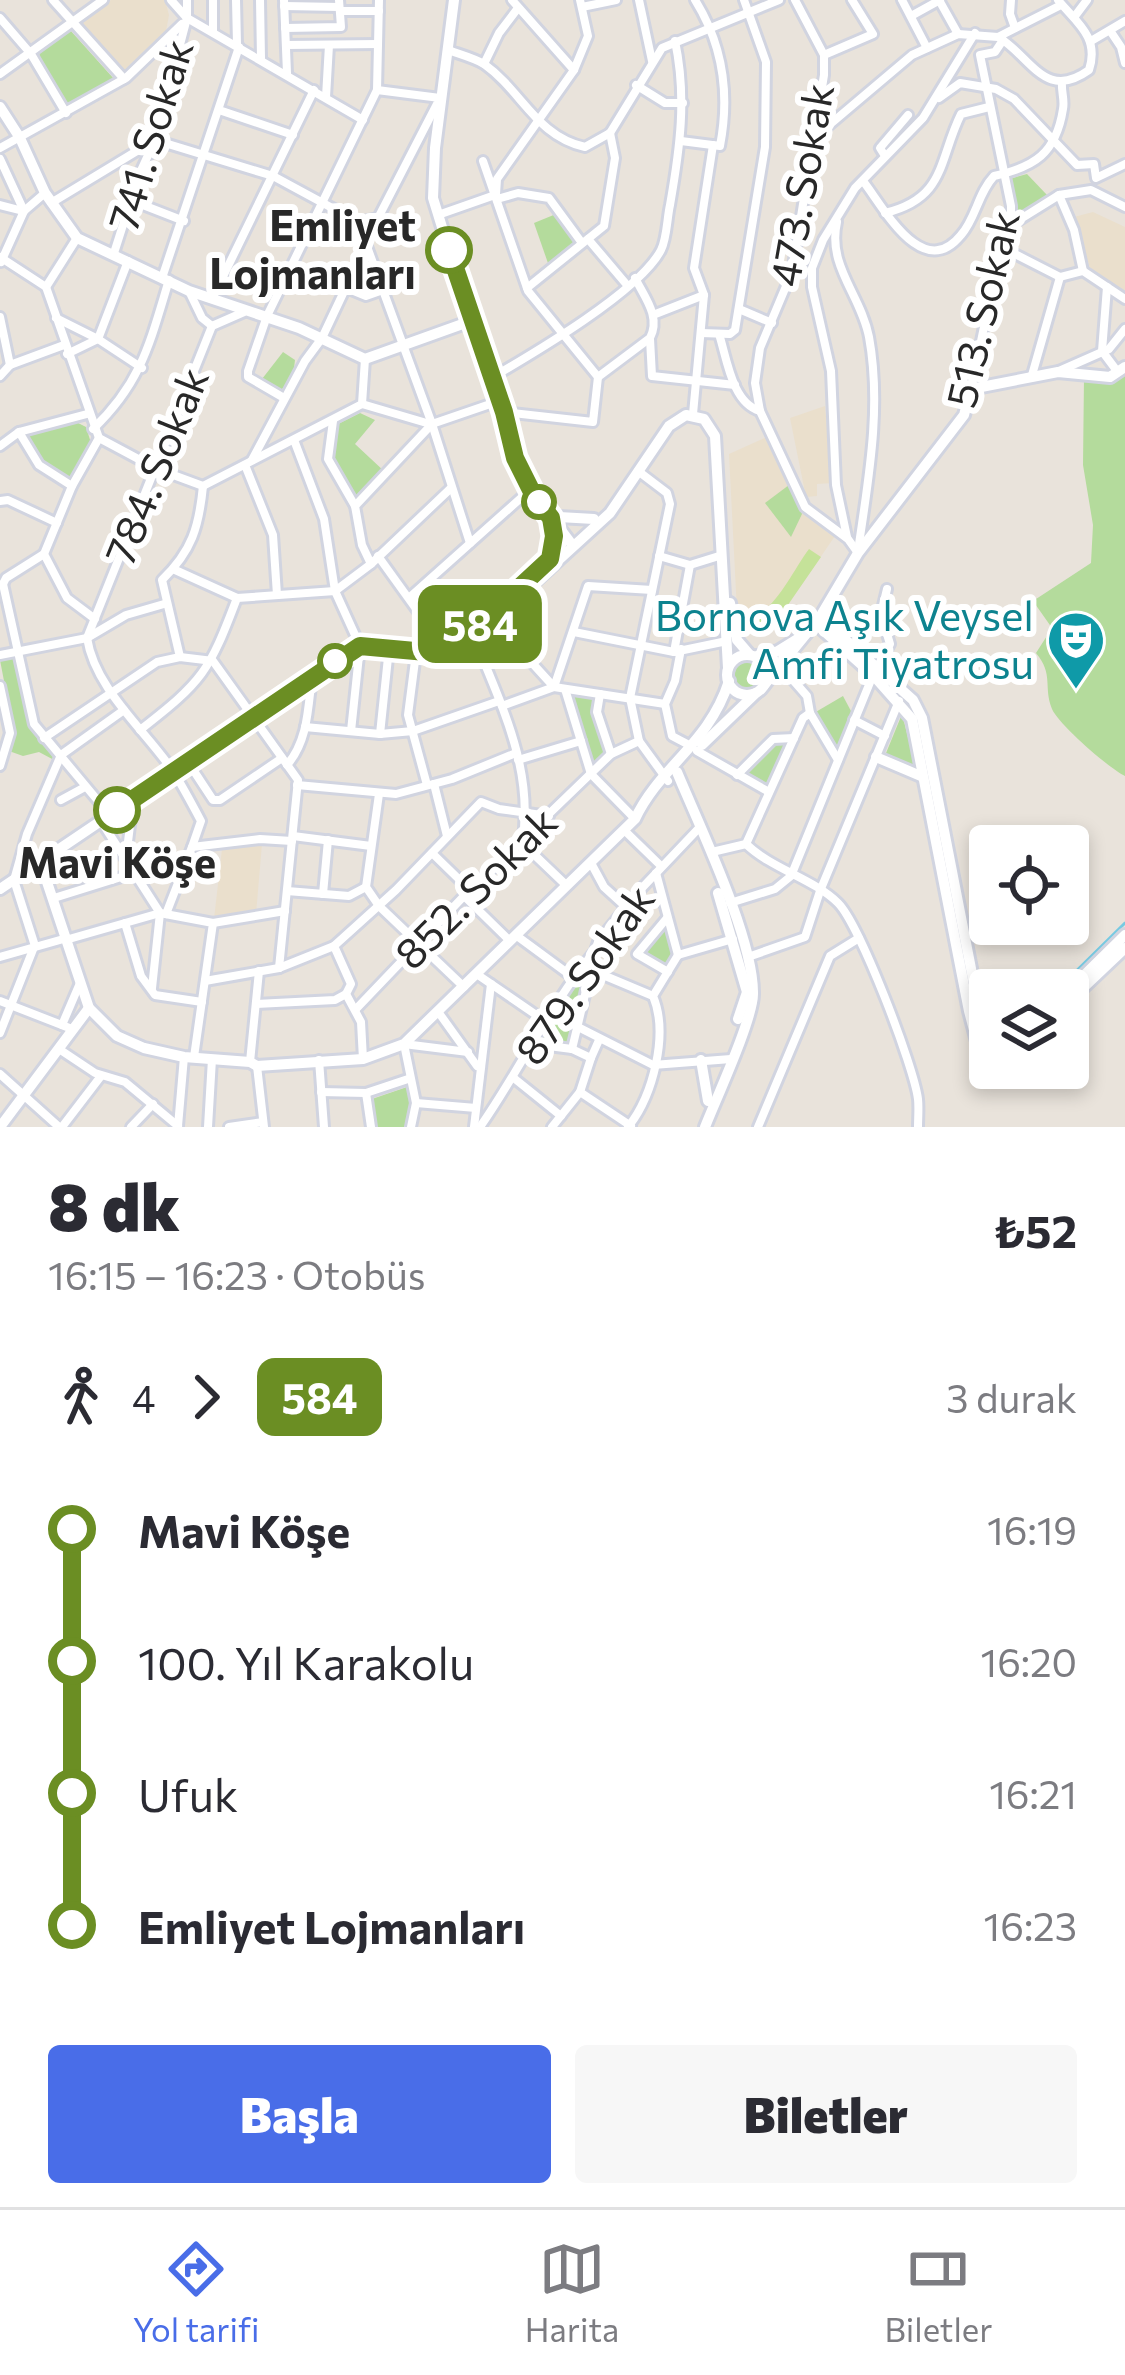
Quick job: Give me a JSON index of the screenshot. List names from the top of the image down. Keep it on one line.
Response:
{"streets":{"main road":["513. Sokak"],"street":["741. Sokak","473. Sokak","784. Sokak","852. Sokak","879. Sokak"]},"crossings":[["473. Sokak","513. Sokak"]],"places":{"other":["Emliyet Lojmanları","Mavi Köşe"],"theatre":["Bornova Aşık Veysel Amfi Tiyatrosu"]},"lines":["bus line 584"],"page":{"on_map":"584","heading":["8 dk","16:15 – 16:23 · Otobüs","₺52"],"legs":["4","584","3 durak"],"list":[{"name":"Mavi Köşe","value":"16:19"},{"name":"100. Yıl Karakolu","value":"16:20"},{"name":"Ufuk","value":"16:21"},{"name":"Emliyet Lojmanları","value":"16:23"}],"buttons":["Başla","Biletler"],"tabs":["Yol tarifi","Harita","Biletler"]}}
